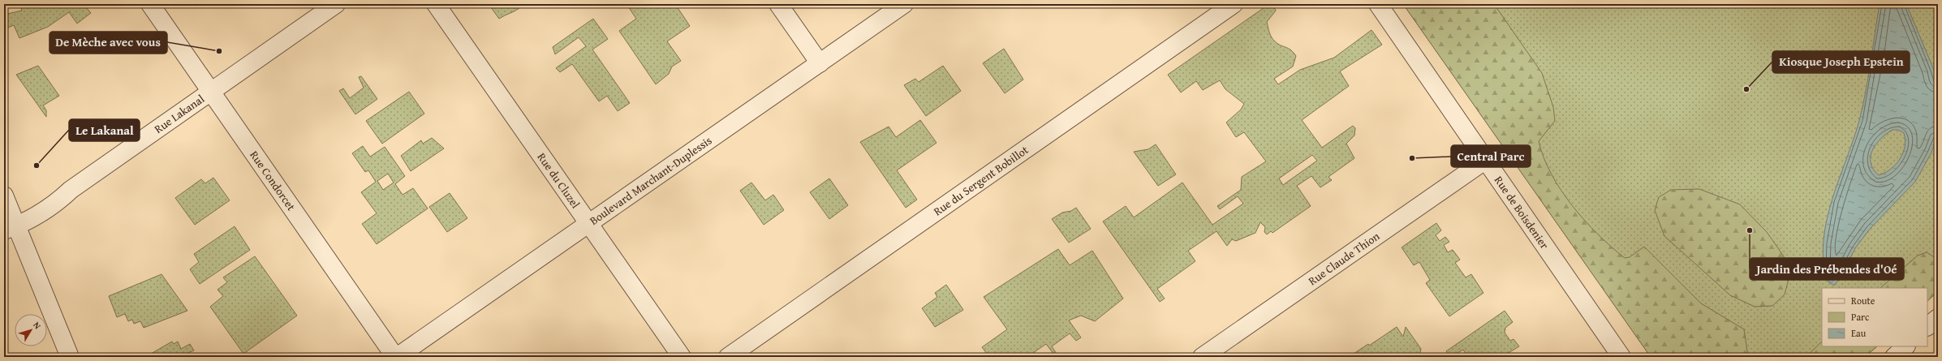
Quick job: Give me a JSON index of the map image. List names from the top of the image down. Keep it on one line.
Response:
{"streets":{"street":["Rue Lakanal","Rue du Cluzel","Rue du Sergent Bobillot","Rue Condorcet","Boulevard Marchant-Duplessis","Rue de Boisdenier","Rue Claude Thion"]},"crossings":[["Rue Lakanal","Rue Condorcet"],["Rue du Cluzel","Boulevard Marchant-Duplessis"],["Rue Condorcet","Boulevard Marchant-Duplessis"],["Rue de Boisdenier","Rue Claude Thion"]],"places":["De Mèche avec vous","Kiosque Joseph Epstein","Central Parc","Le Lakanal","Jardin des Prébendes d'Oé"],"legend":["Route","Parc","Eau"],"north":"top right"}
